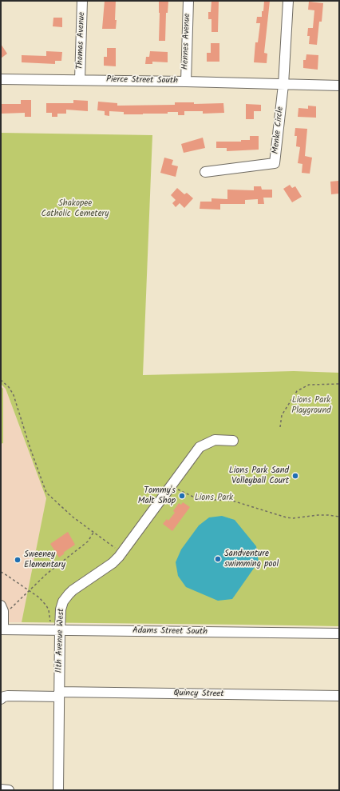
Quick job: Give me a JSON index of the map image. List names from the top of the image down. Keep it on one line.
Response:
{"streets":{"street":["Thomas Avenue","Hennes Avenue","Pierce Street South","Menke Circle","Adams Street South","11th Avenue West","Quincy Street"]},"crossings":[["Thomas Avenue","Pierce Street South"],["Hennes Avenue","Pierce Street South"],["Pierce Street South","Menke Circle"],["Adams Street South","11th Avenue West"],["11th Avenue West","Quincy Street"]],"parks":["Shakopee Catholic Cemetery","Lions Park Playground","Lions Park"],"places":["Lions Park Sand Volleyball Court","Tommy's Malt Shop","Sandventure swimming pool","Sweeney Elementary"]}
